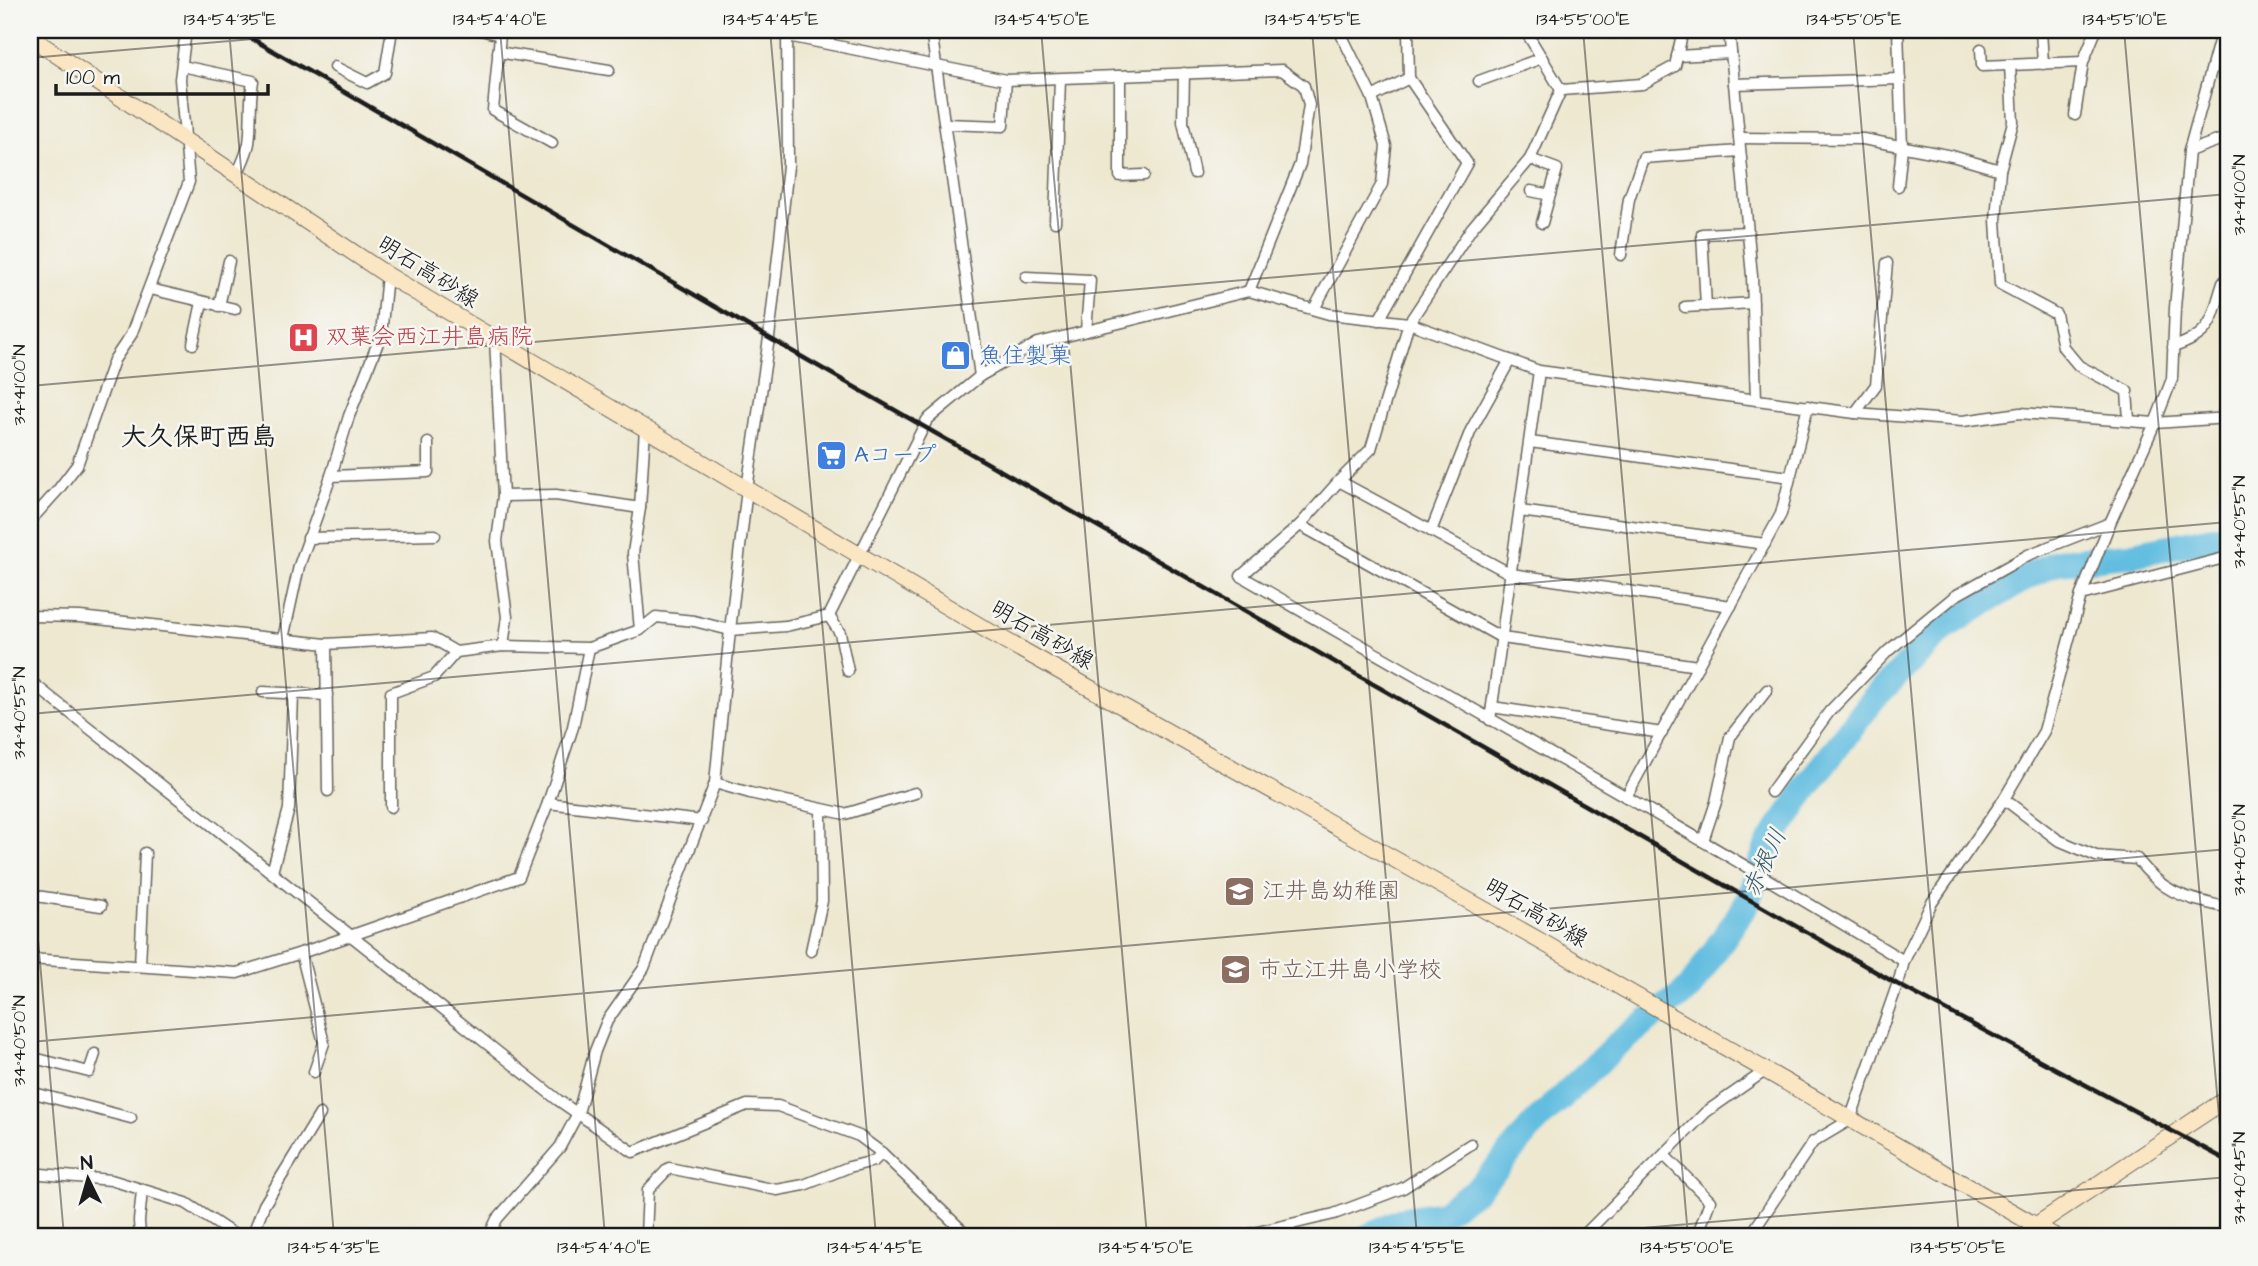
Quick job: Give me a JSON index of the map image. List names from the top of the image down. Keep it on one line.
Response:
{"streets":{"main road":["明石高砂線"]},"districts":["大久保町西島"],"water":["赤根川"],"places":{"hospital":["双葉会西江井島病院"],"shop":["魚住製菓"],"supermarket":["Aコープ"],"school or university":["江井島幼稚園","市立江井島小学校"]},"scale_bar":"100 m","north":"top","coordinates":["134°54'35\"E","134°54'40\"E","134°54'45\"E","134°54'50\"E","134°54'55\"E","134°55'00\"E","134°55'05\"E","134°55'10\"E","34°41'00\"N","34°40'55\"N","34°40'50\"N","34°40'45\"N"]}
